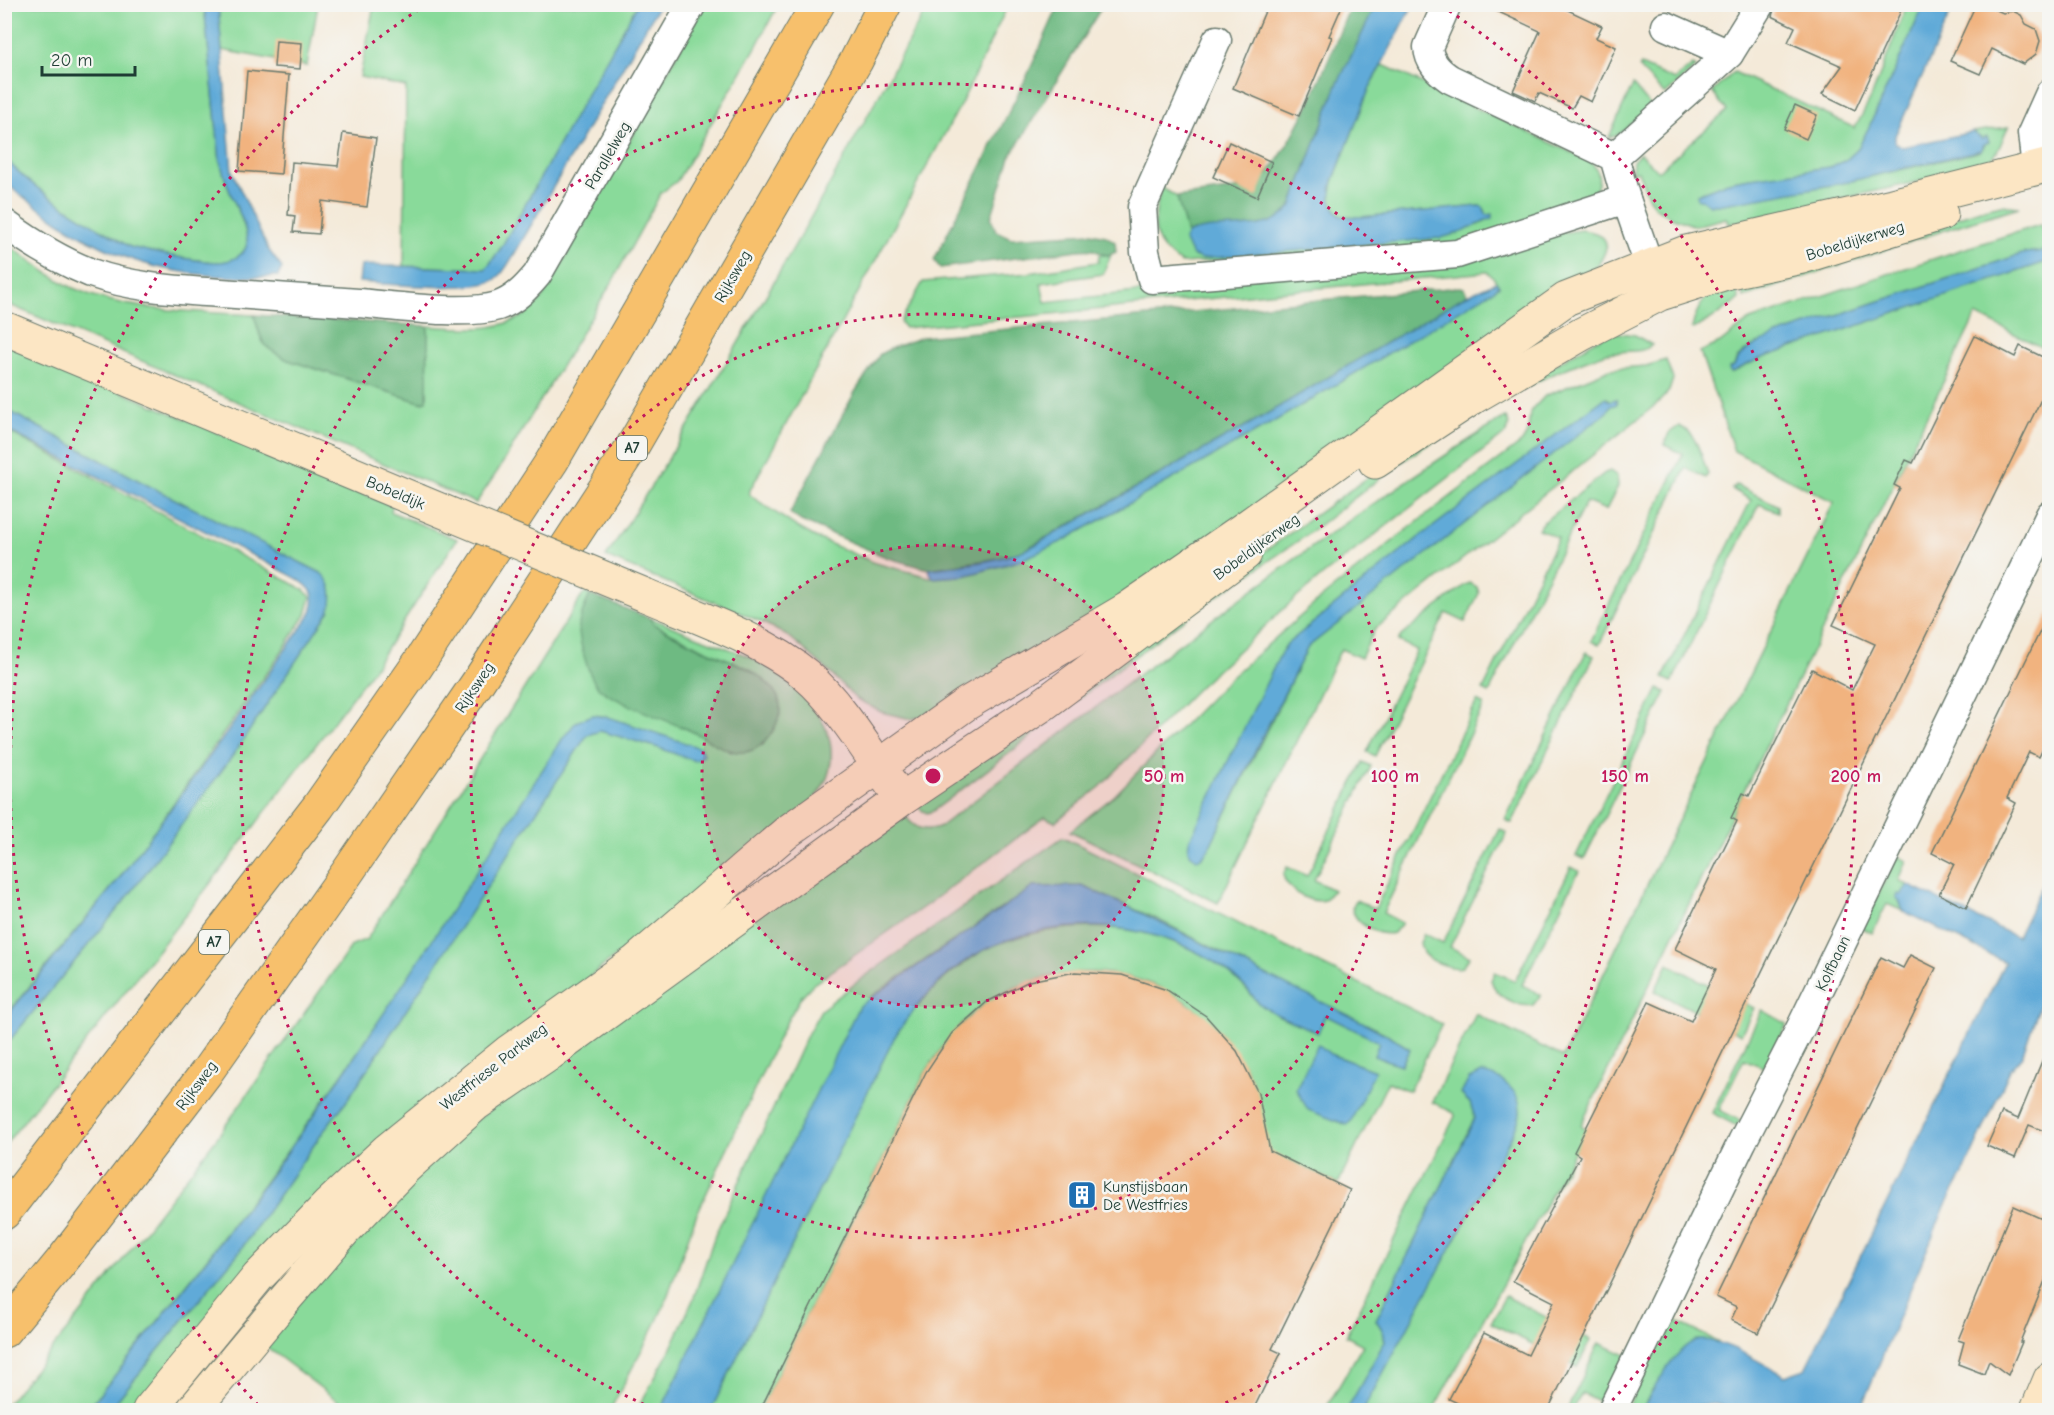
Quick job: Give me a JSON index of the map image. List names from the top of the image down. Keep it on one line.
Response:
{"streets":{"highway":["Rijksweg","A7"],"street":["Parallelweg","Bobeldijkerweg","Bobeldijk","Kolfbaan","Westfriese Parkweg"]},"crossings":[["Bobeldijkerweg","Bobeldijk"],["Bobeldijkerweg","Westfriese Parkweg"],["Bobeldijk","Westfriese Parkweg"]],"places":{"building":["Kunstijsbaan De Westfries"]},"scale_bar":"20 m","rings":["50 m","100 m","150 m","200 m"]}
